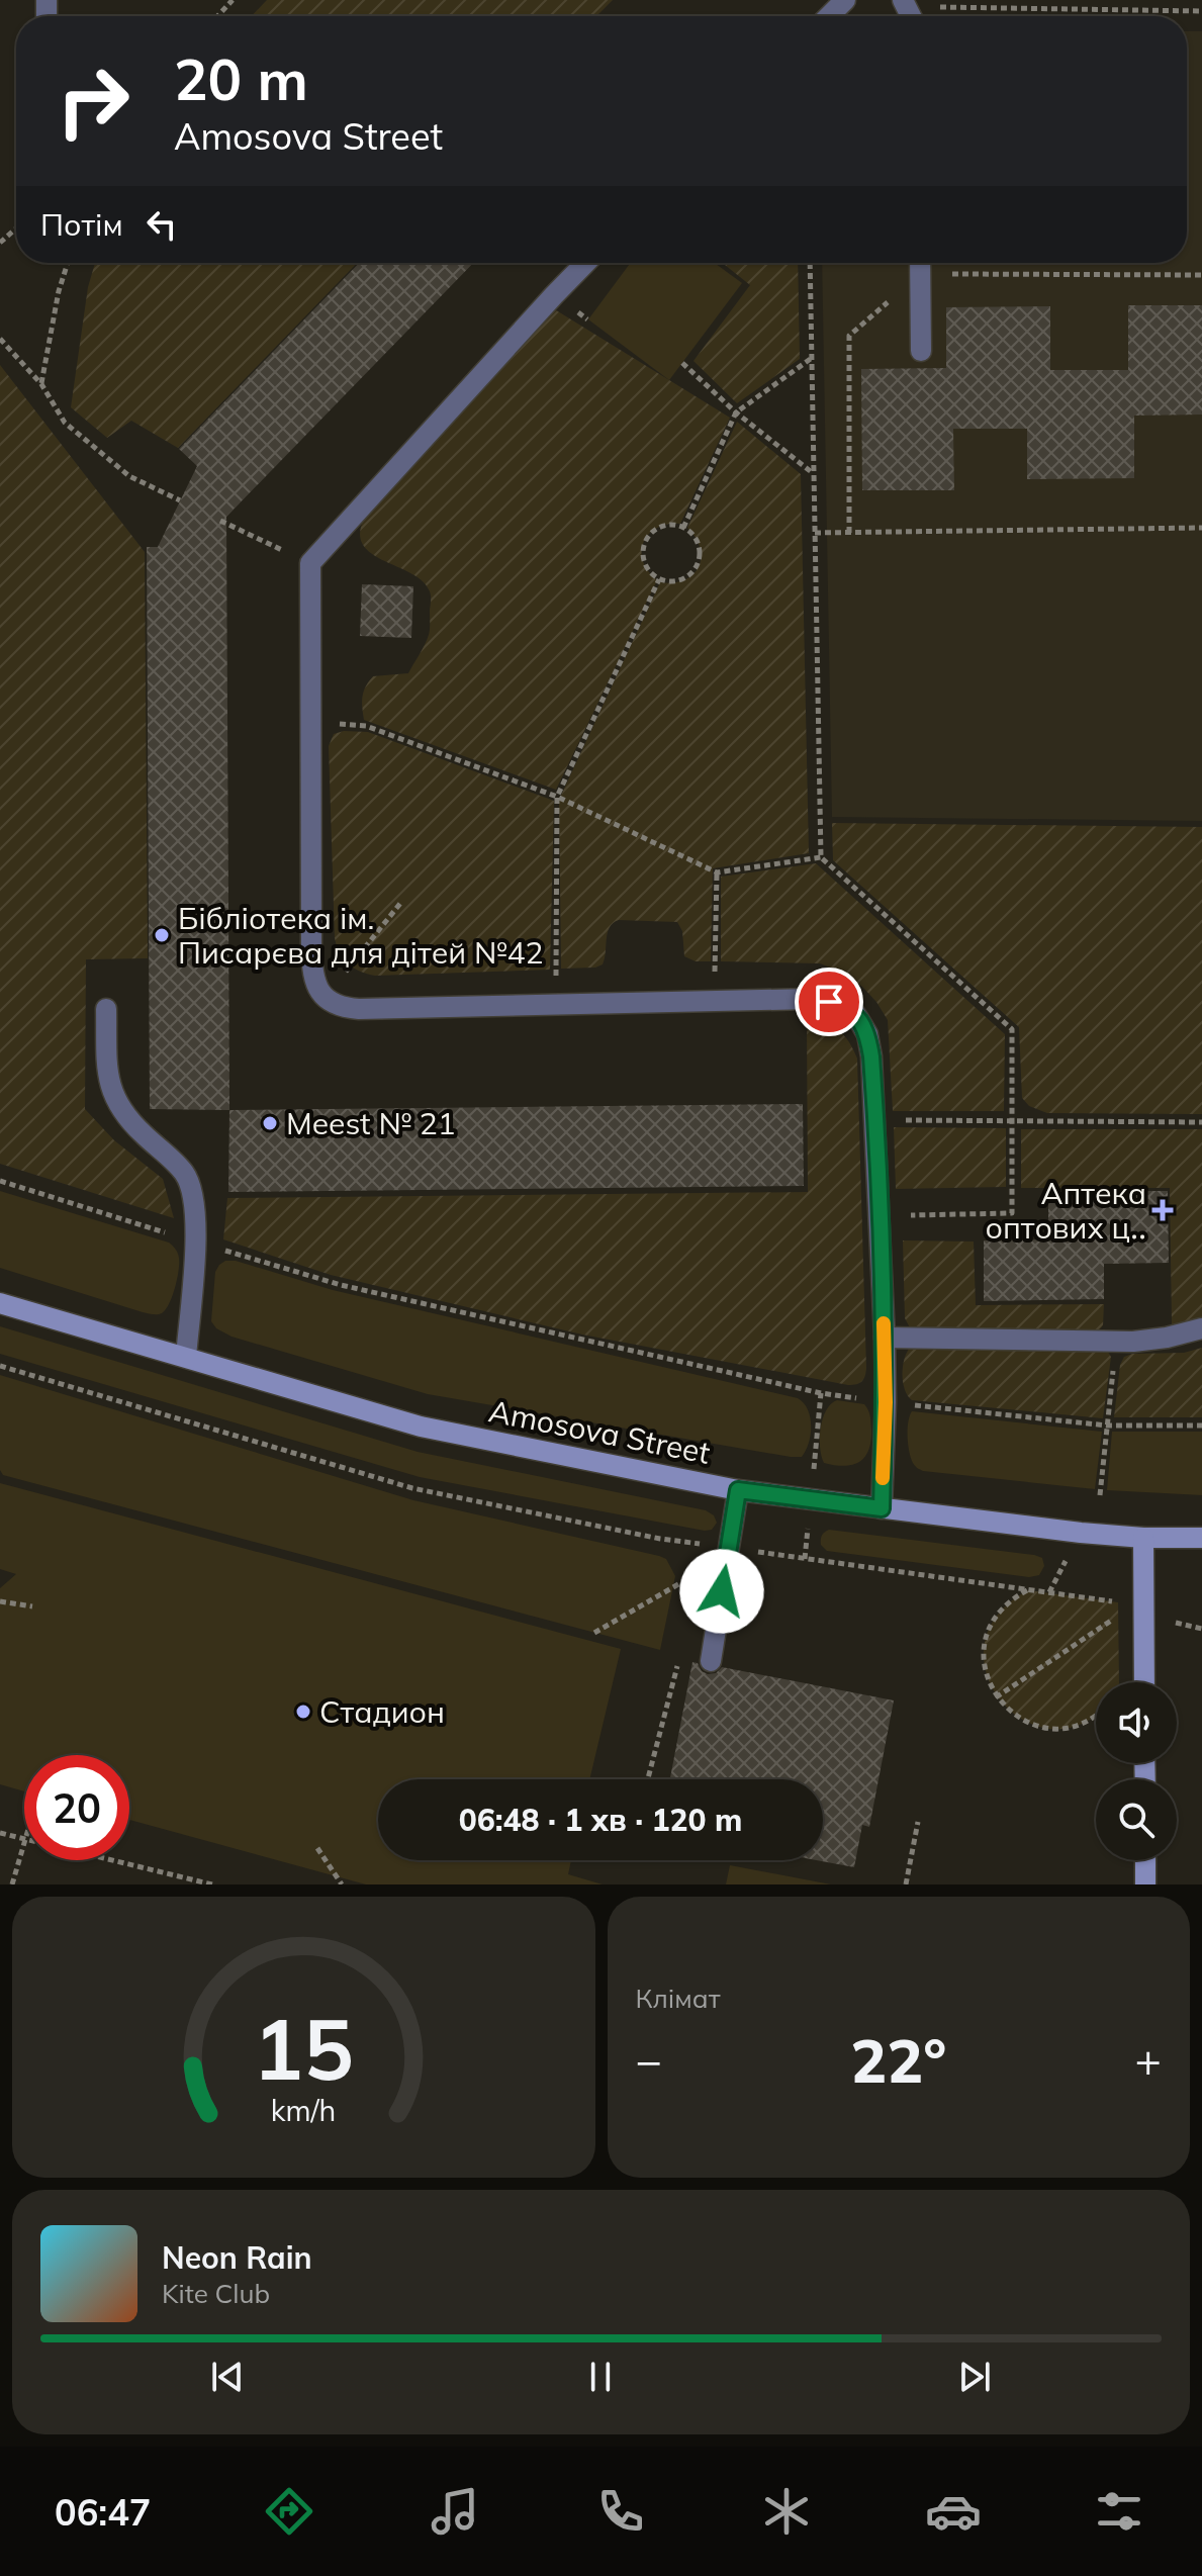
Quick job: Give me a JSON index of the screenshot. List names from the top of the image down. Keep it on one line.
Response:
{"streets":{"street":["Amosova Street"]},"places":{"other":["Бібліотека ім. Писарєва для дітей №42","Meest № 21","Стадион"],"health":["Аптека оптових ц‥"]},"page":{"turn":["20 m","Amosova Street"],"then":"Потім","limit":"20","trip":"06:48 · 1 хв · 120 m","tile":"Клімат","heat":["−","22°","+"],"song":["Neon Rain","Kite Club"],"tabs":"06:47","gauge":["15","km/h"]}}
